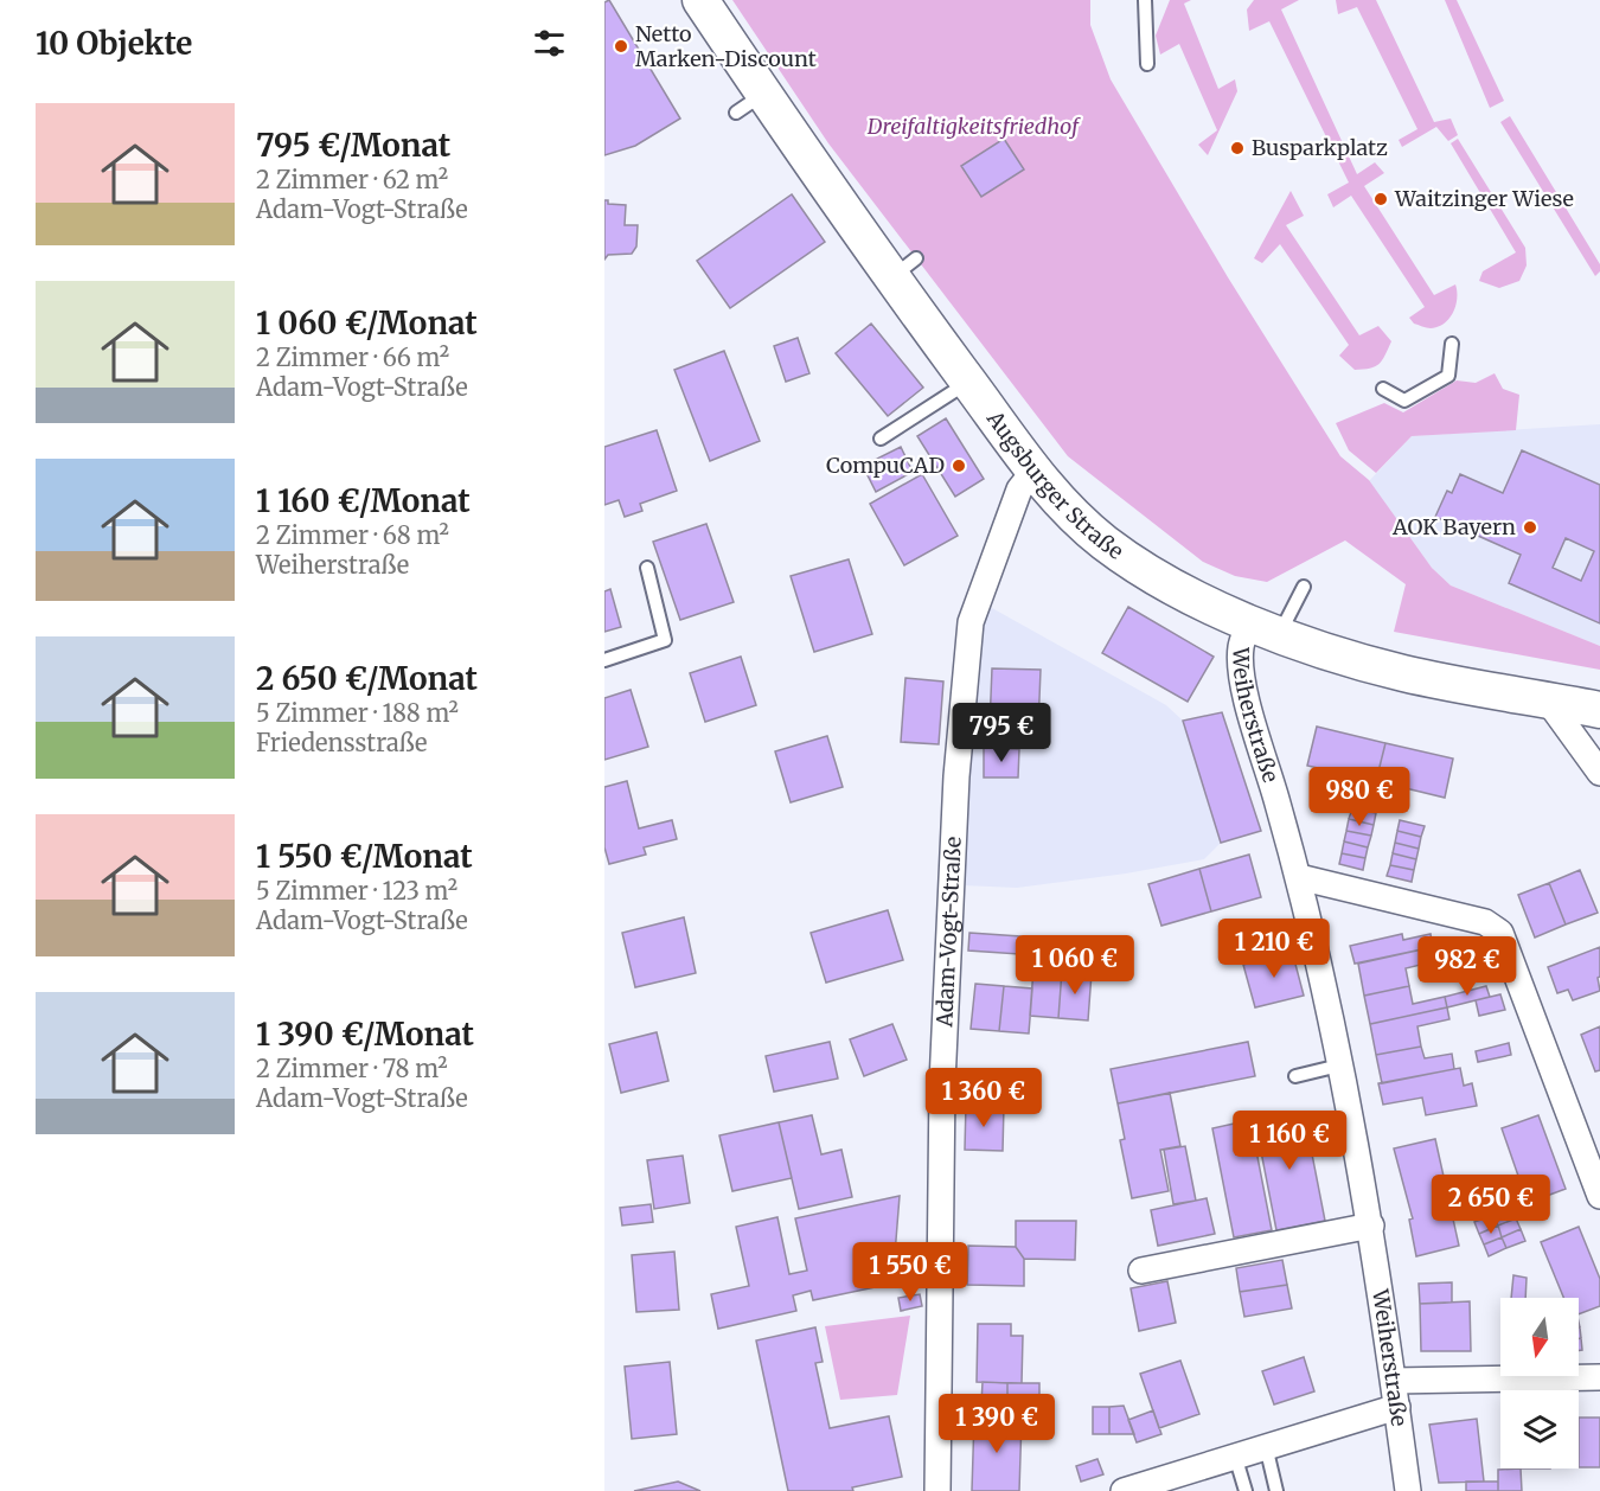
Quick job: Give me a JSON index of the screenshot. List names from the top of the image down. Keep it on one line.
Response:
{"streets":{"street":["Augsburger Straße","Weiherstraße","Adam-Vogt-Straße"]},"crossings":[["Augsburger Straße","Weiherstraße"],["Augsburger Straße","Adam-Vogt-Straße"]],"parks":["Dreifaltigkeitsfriedhof"],"places":["Netto Marken-Discount","Busparkplatz","Waitzinger Wiese","CompuCAD","AOK Bayern"],"north":"bottom","page":{"heading":"10 Objekte","list":[{"name":"795 €/Monat","note":"2 Zimmer · 62 m² · Adam-Vogt-Straße"},{"name":"1 060 €/Monat","note":"2 Zimmer · 66 m² · Adam-Vogt-Straße"},{"name":"1 160 €/Monat","note":"2 Zimmer · 68 m² · Weiherstraße"},{"name":"2 650 €/Monat","note":"5 Zimmer · 188 m² · Friedensstraße"},{"name":"1 550 €/Monat","note":"5 Zimmer · 123 m² · Adam-Vogt-Straße"},{"name":"1 390 €/Monat","note":"2 Zimmer · 78 m² · Adam-Vogt-Straße"}],"price":["795 €","980 €","1 210 €","1 060 €","982 €","1 360 €","1 160 €","2 650 €","1 550 €","1 390 €"]}}
